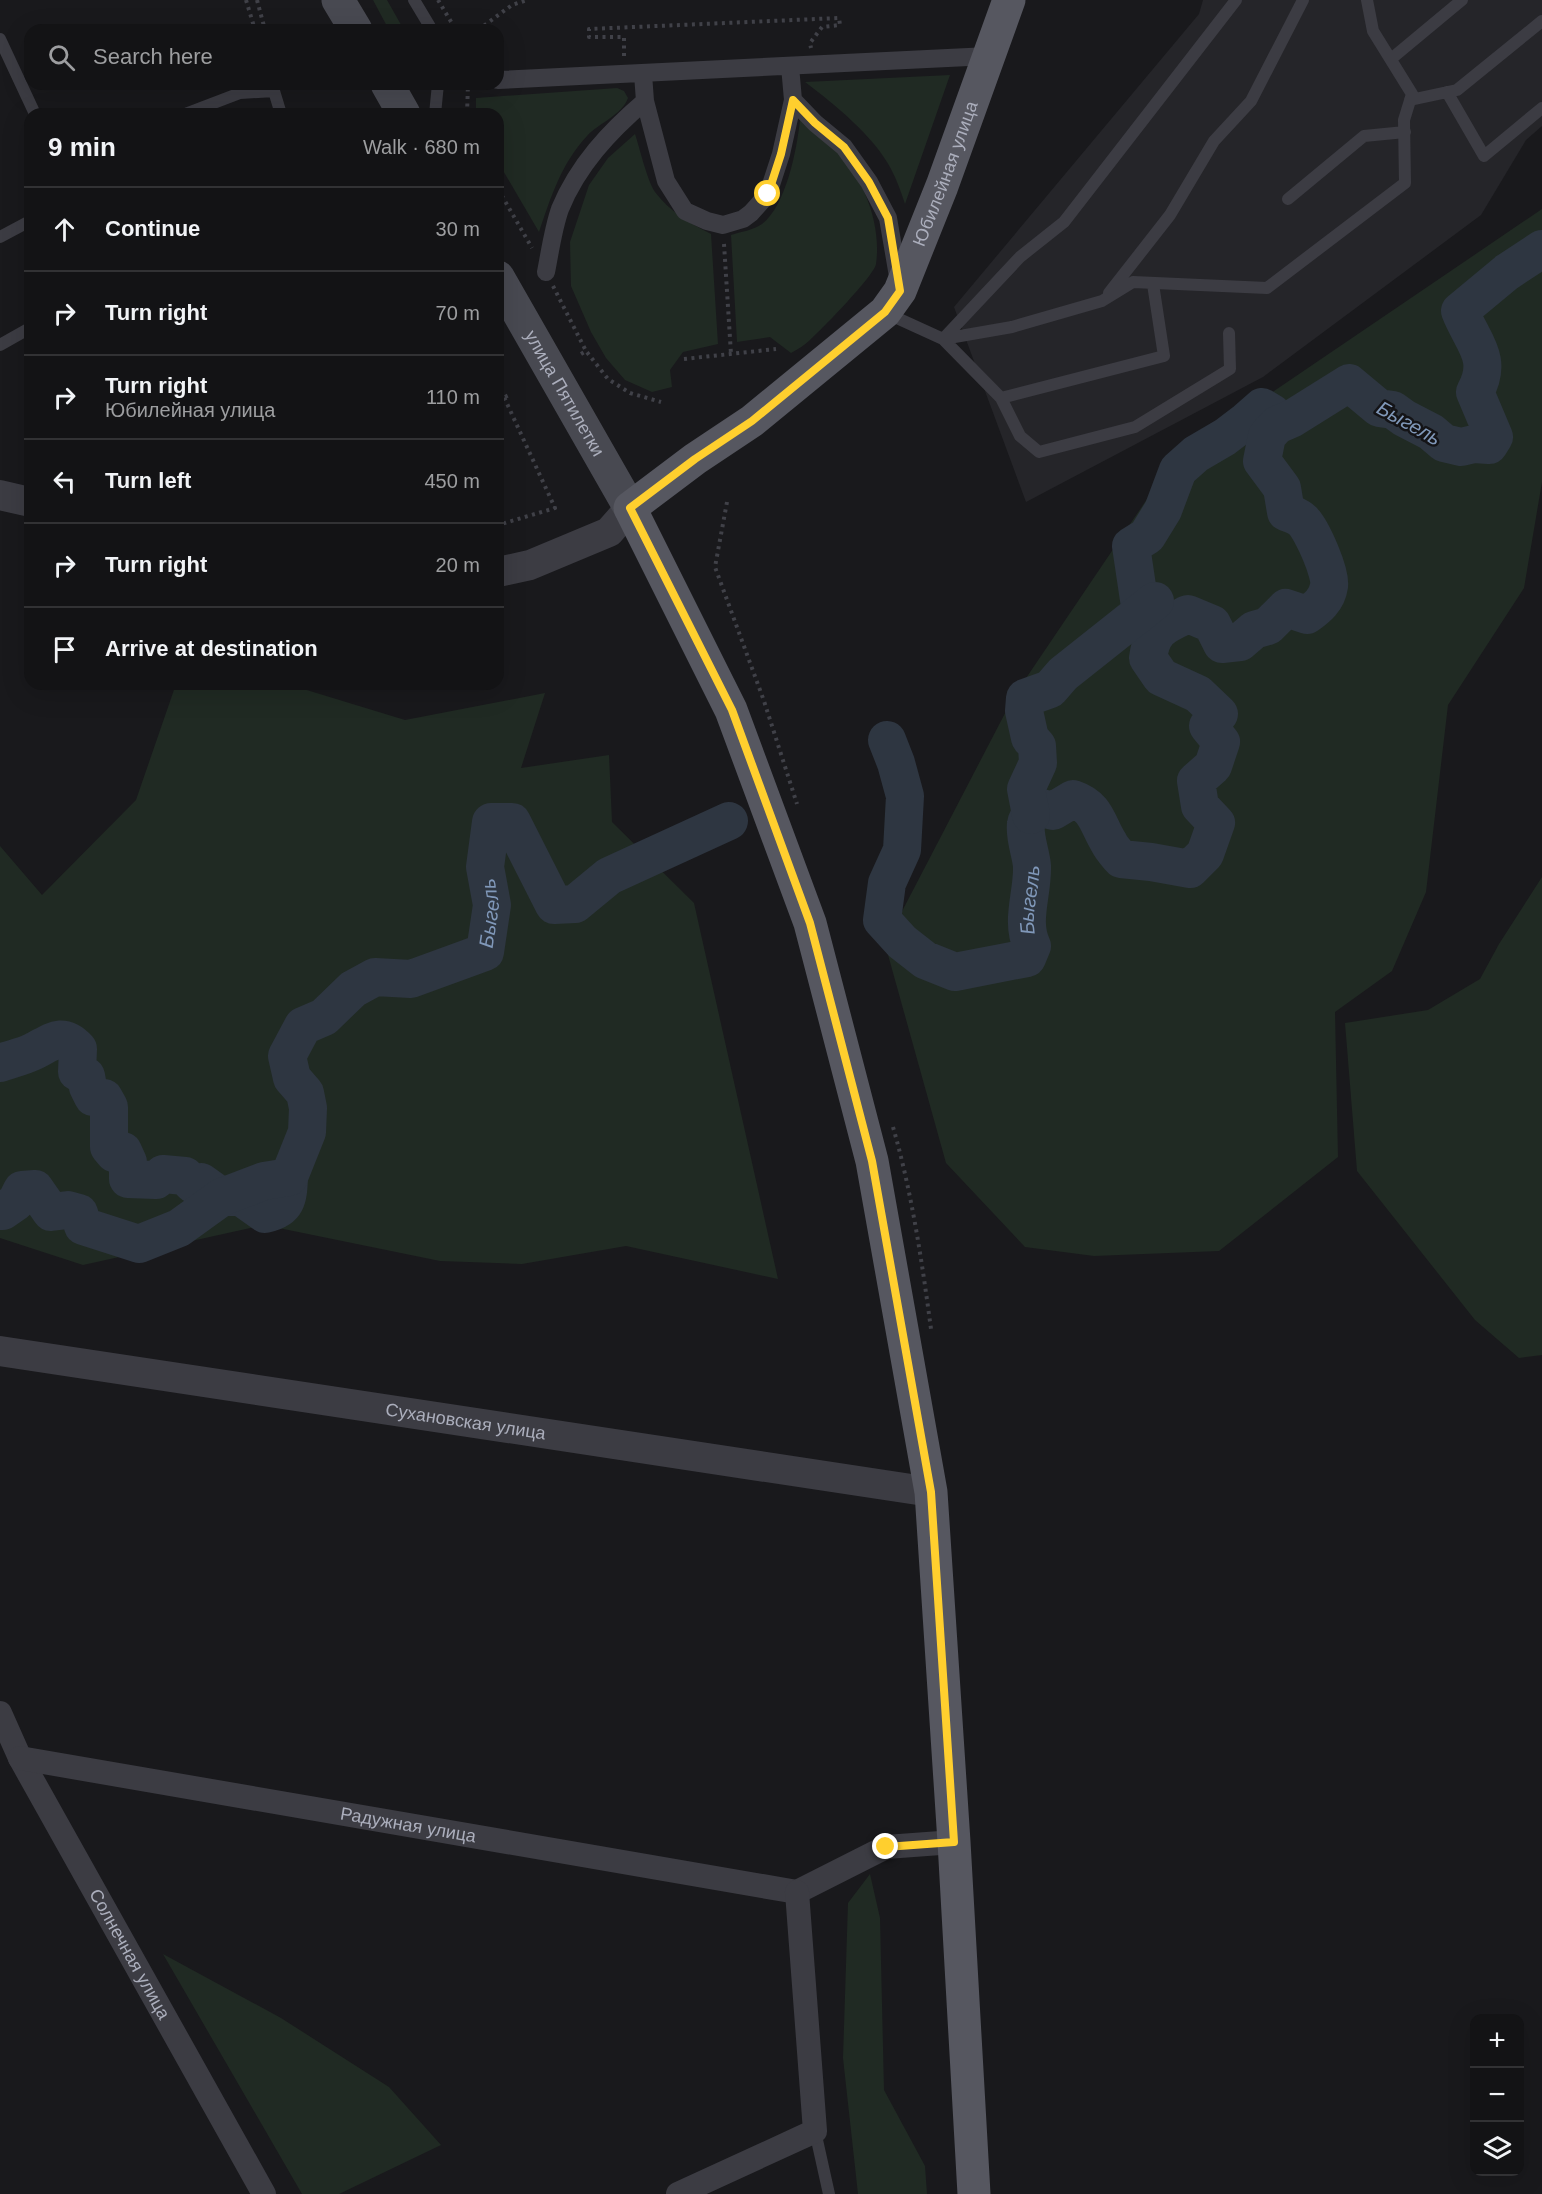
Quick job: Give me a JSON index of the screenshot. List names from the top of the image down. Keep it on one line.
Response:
{"streets":{"main road":["Юбилейная улица","улица Пятилетки"],"street":["Сухановская улица","Радужная улица","Солнечная улица"]},"crossings":[["Юбилейная улица","улица Пятилетки"],["Радужная улица","Солнечная улица"]],"water":["Быгель"],"page":{"search":"Search here","heading":["9 min","Walk · 680 m"],"list":[["Continue","30 m"],["Turn right","70 m"],["Turn right","Юбилейная улица","110 m"],["Turn left","450 m"],["Turn right","20 m"],"Arrive at destination"],"map_buttons":["+","−"]}}
